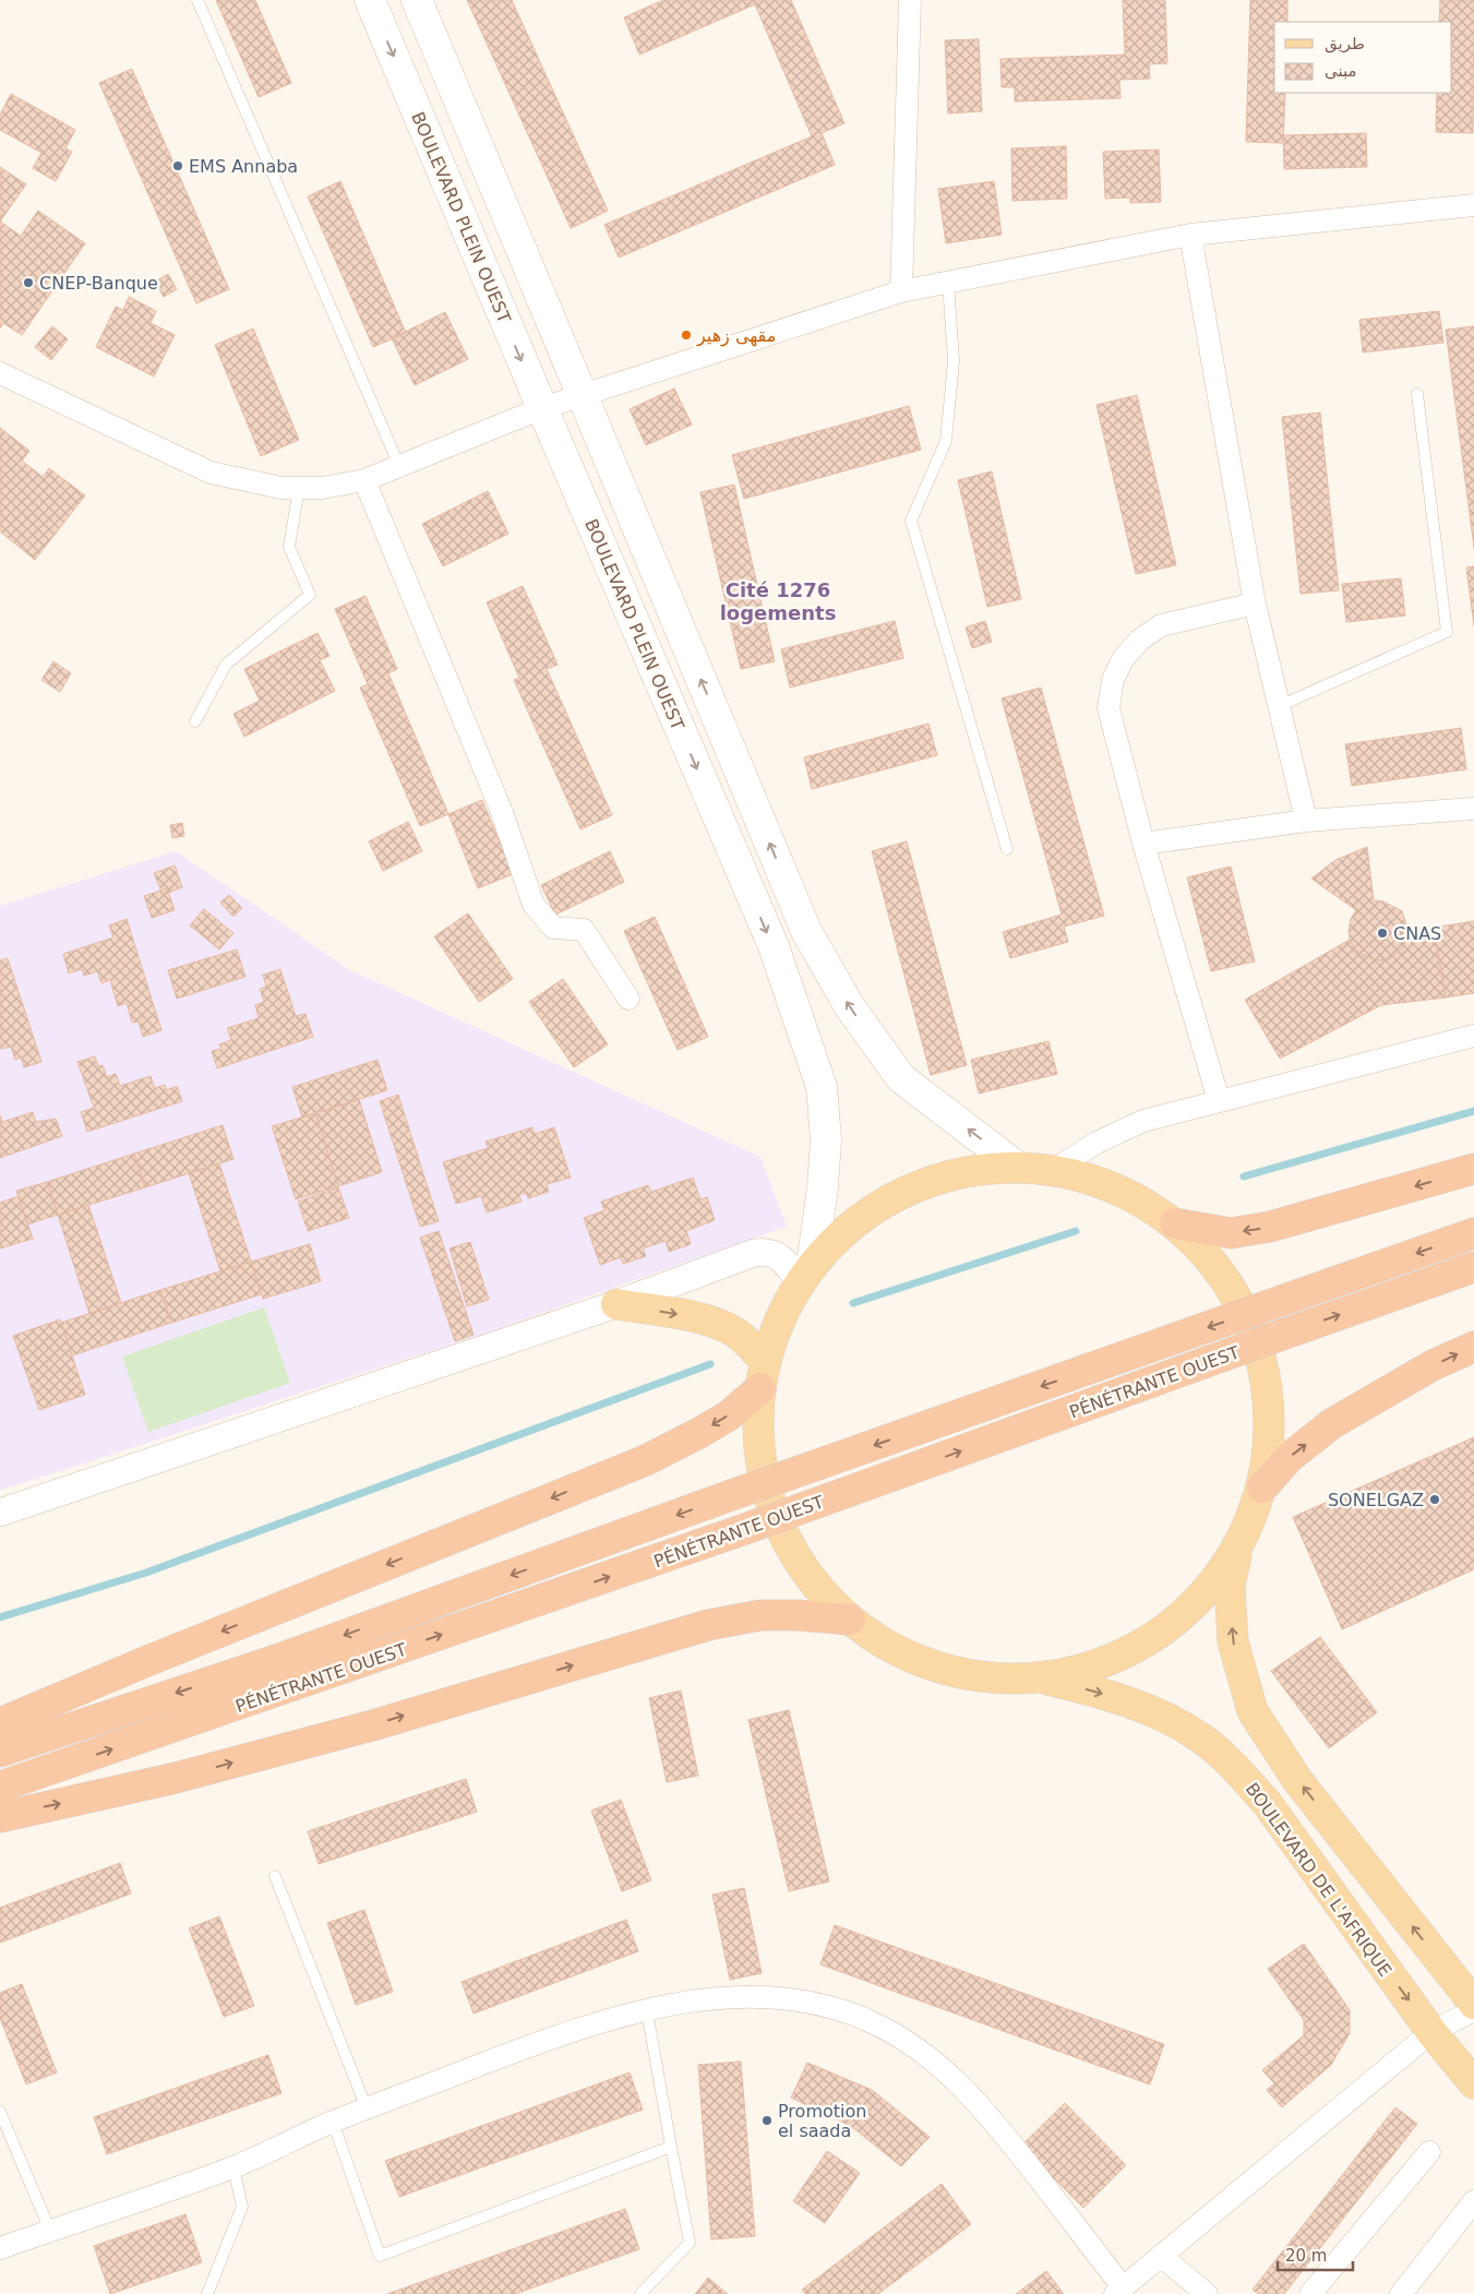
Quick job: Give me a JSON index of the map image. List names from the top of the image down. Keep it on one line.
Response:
{"streets":{"highway":["PÉNÉTRANTE OUEST"],"main road":["BOULEVARD PLEIN OUEST","BOULEVARD DE L'AFRIQUE"]},"districts":["Cité 1276 logements"],"places":["EMS Annaba","CNEP-Banque","مقهى زهير","CNAS","SONELGAZ","Promotion el saada"],"legend":["طريق","مبنى"],"scale_bar":"20 m"}
